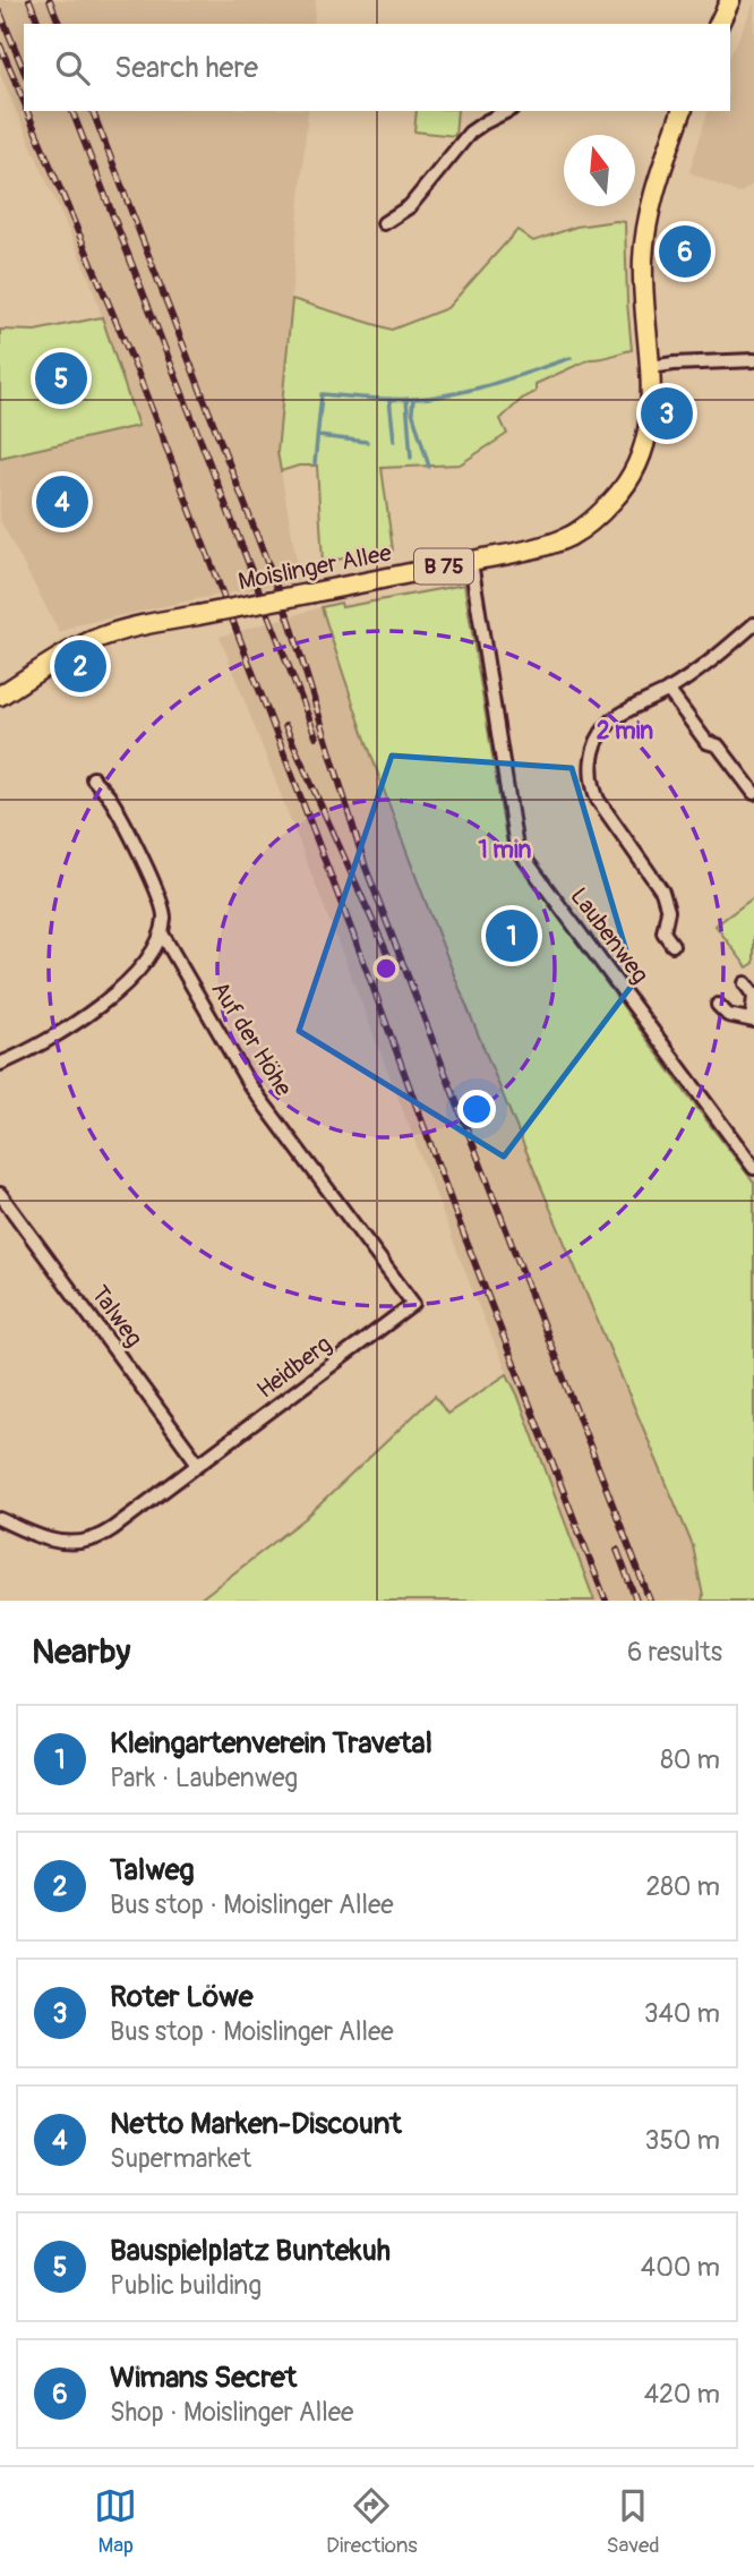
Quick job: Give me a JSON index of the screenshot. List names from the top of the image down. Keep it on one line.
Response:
{"streets":{"main road":["B 75","Moislinger Allee"],"street":["Laubenweg","Auf der Höhe","Talweg","Heidberg"]},"crossings":[["Moislinger Allee","Laubenweg"],["Auf der Höhe","Heidberg"],["Talweg","Heidberg"]],"north":"top","page":{"search":"Search here","pins":["6","5","3","4","2","1"],"heading":["Nearby","6 results"],"list":[{"mark":"1","name":"Kleingartenverein Travetal","note":"Park · Laubenweg","value":"80 m"},{"mark":"2","name":"Talweg","note":"Bus stop · Moislinger Allee","value":"280 m"},{"mark":"3","name":"Roter Löwe","note":"Bus stop · Moislinger Allee","value":"340 m"},{"mark":"4","name":"Netto Marken-Discount","note":"Supermarket","value":"350 m"},{"mark":"5","name":"Bauspielplatz Buntekuh","note":"Public building","value":"400 m"},{"mark":"6","name":"Wimans Secret","note":"Shop · Moislinger Allee","value":"420 m"}],"nav":["Map","Directions","Saved"]},"rings":["2 min","1 min"]}
